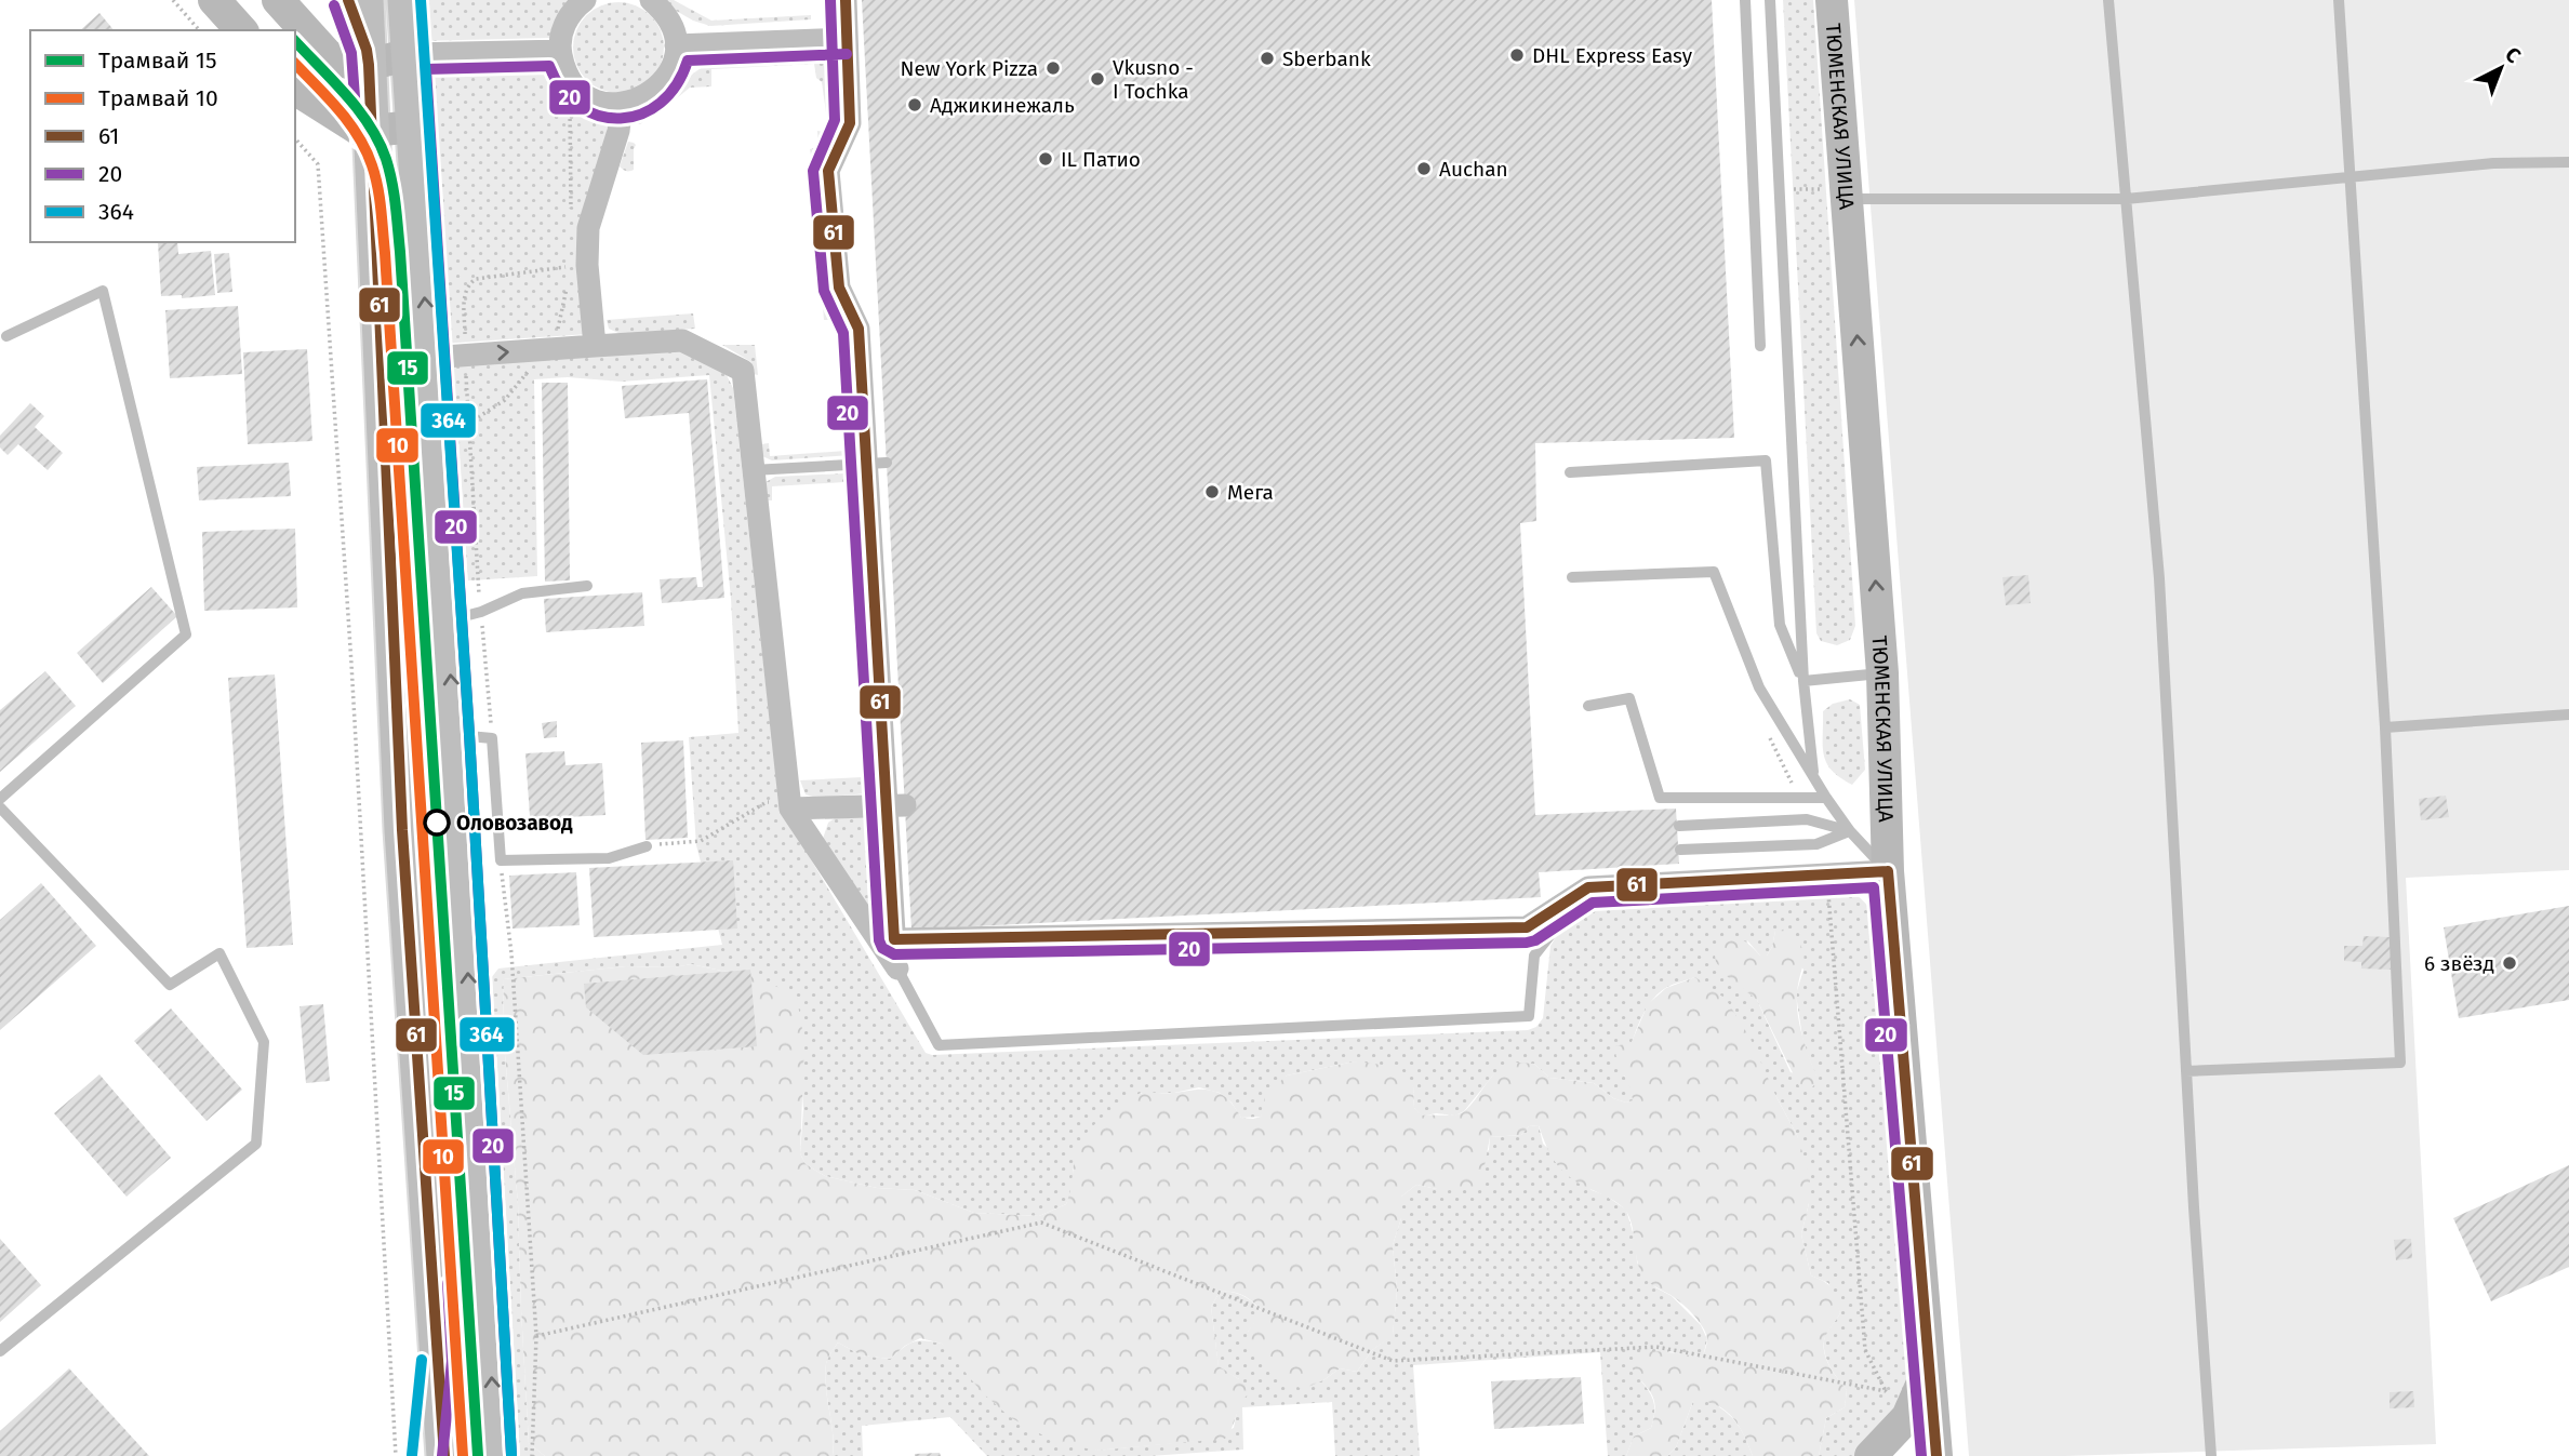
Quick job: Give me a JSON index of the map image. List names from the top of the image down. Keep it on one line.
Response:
{"streets":{"street":["ТЮМЕНСКАЯ УЛИЦА"]},"places":["DHL Express Easy","Sberbank","New York Pizza","Vkusno - I Tochka","Аджикинежаль","IL Патио","Auchan","Мега","Оловозавод","6 звёзд"],"lines":["transit line 61","transit line 20","transit line 364","tram line 15","tram line 10"],"legend":["Трамвай 15","Трамвай 10","61","20","364"],"north":"top right"}
